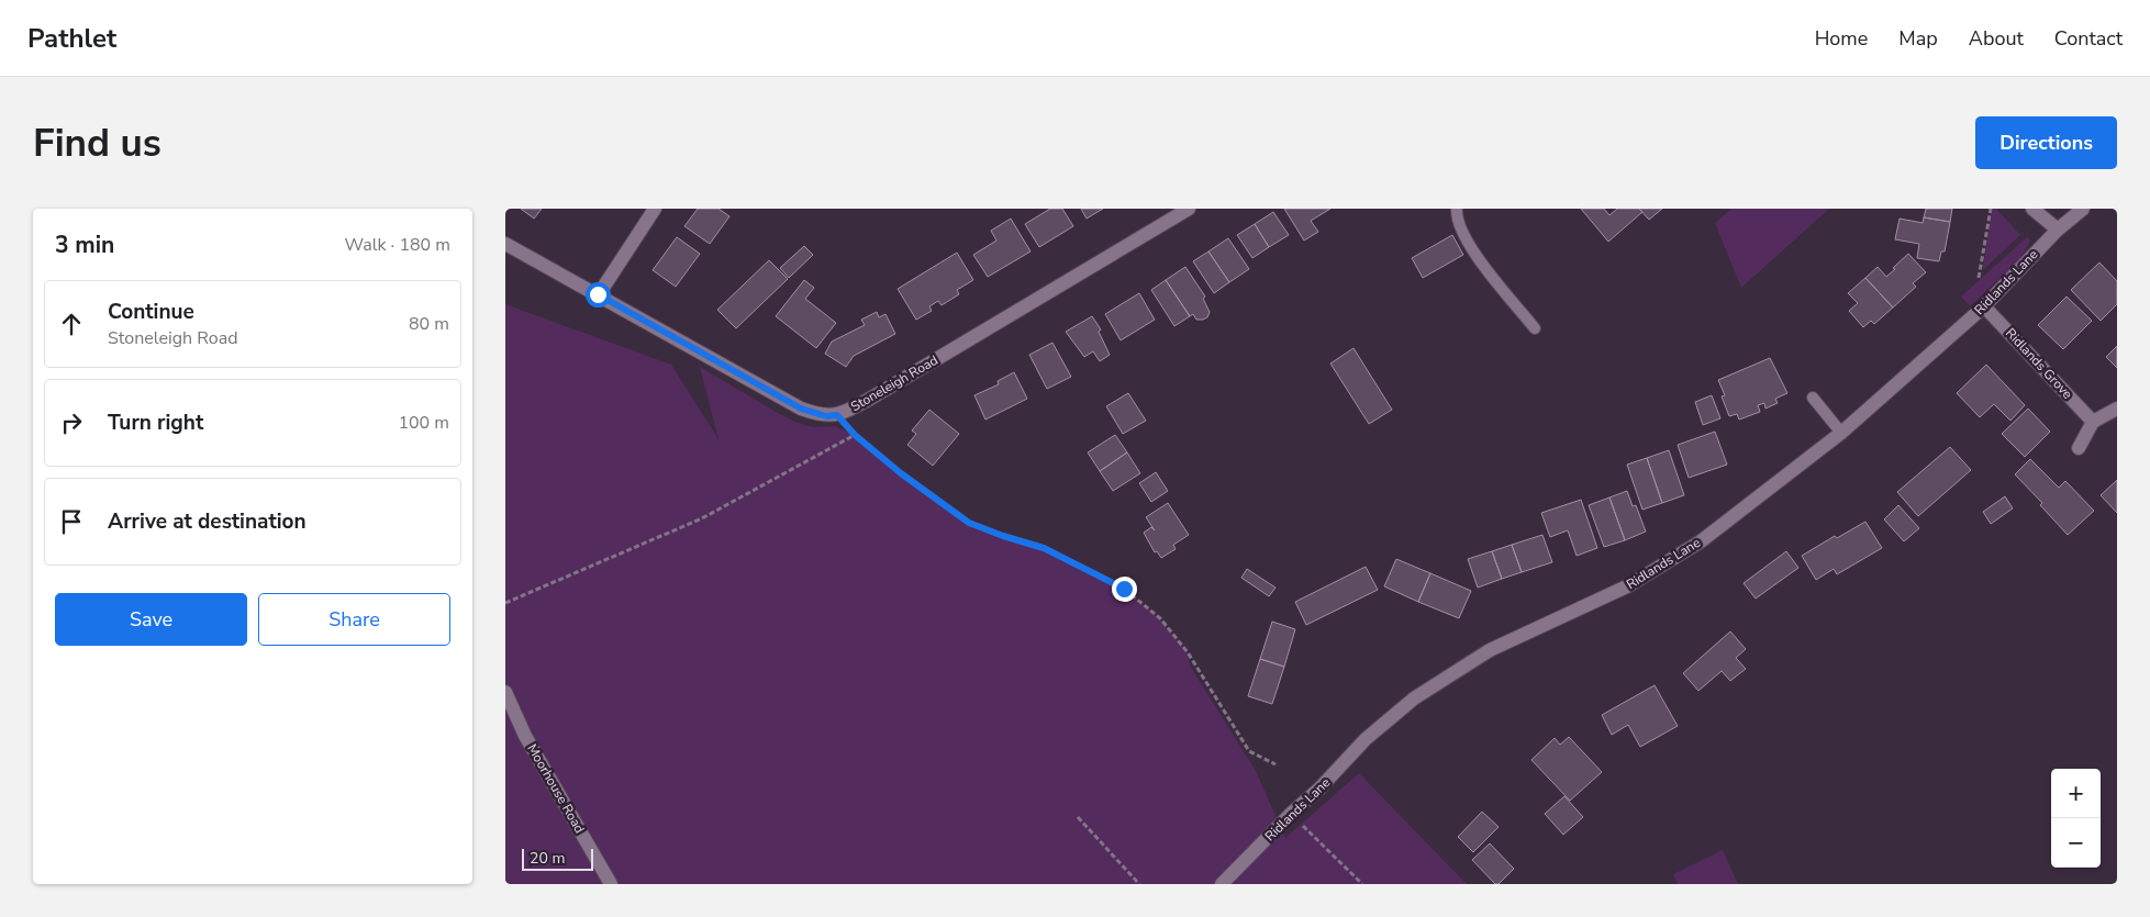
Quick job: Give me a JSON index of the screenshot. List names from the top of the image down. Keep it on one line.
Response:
{"streets":{"street":["Ridlands Lane","Ridlands Grove","Stoneleigh Road","Moorhouse Road"]},"crossings":[["Ridlands Lane","Ridlands Grove"]],"scale_bar":"20 m","page":{"header":"Pathlet","nav":["Home","Map","About","Contact"],"buttons":["Directions",["Save","Share"]],"title":"Find us","heading":["3 min","Walk · 180 m"],"list":[["Continue","Stoneleigh Road","80 m"],["Turn right","100 m"],"Arrive at destination"],"map_buttons":["+","−"],"scale":"20 m"}}
